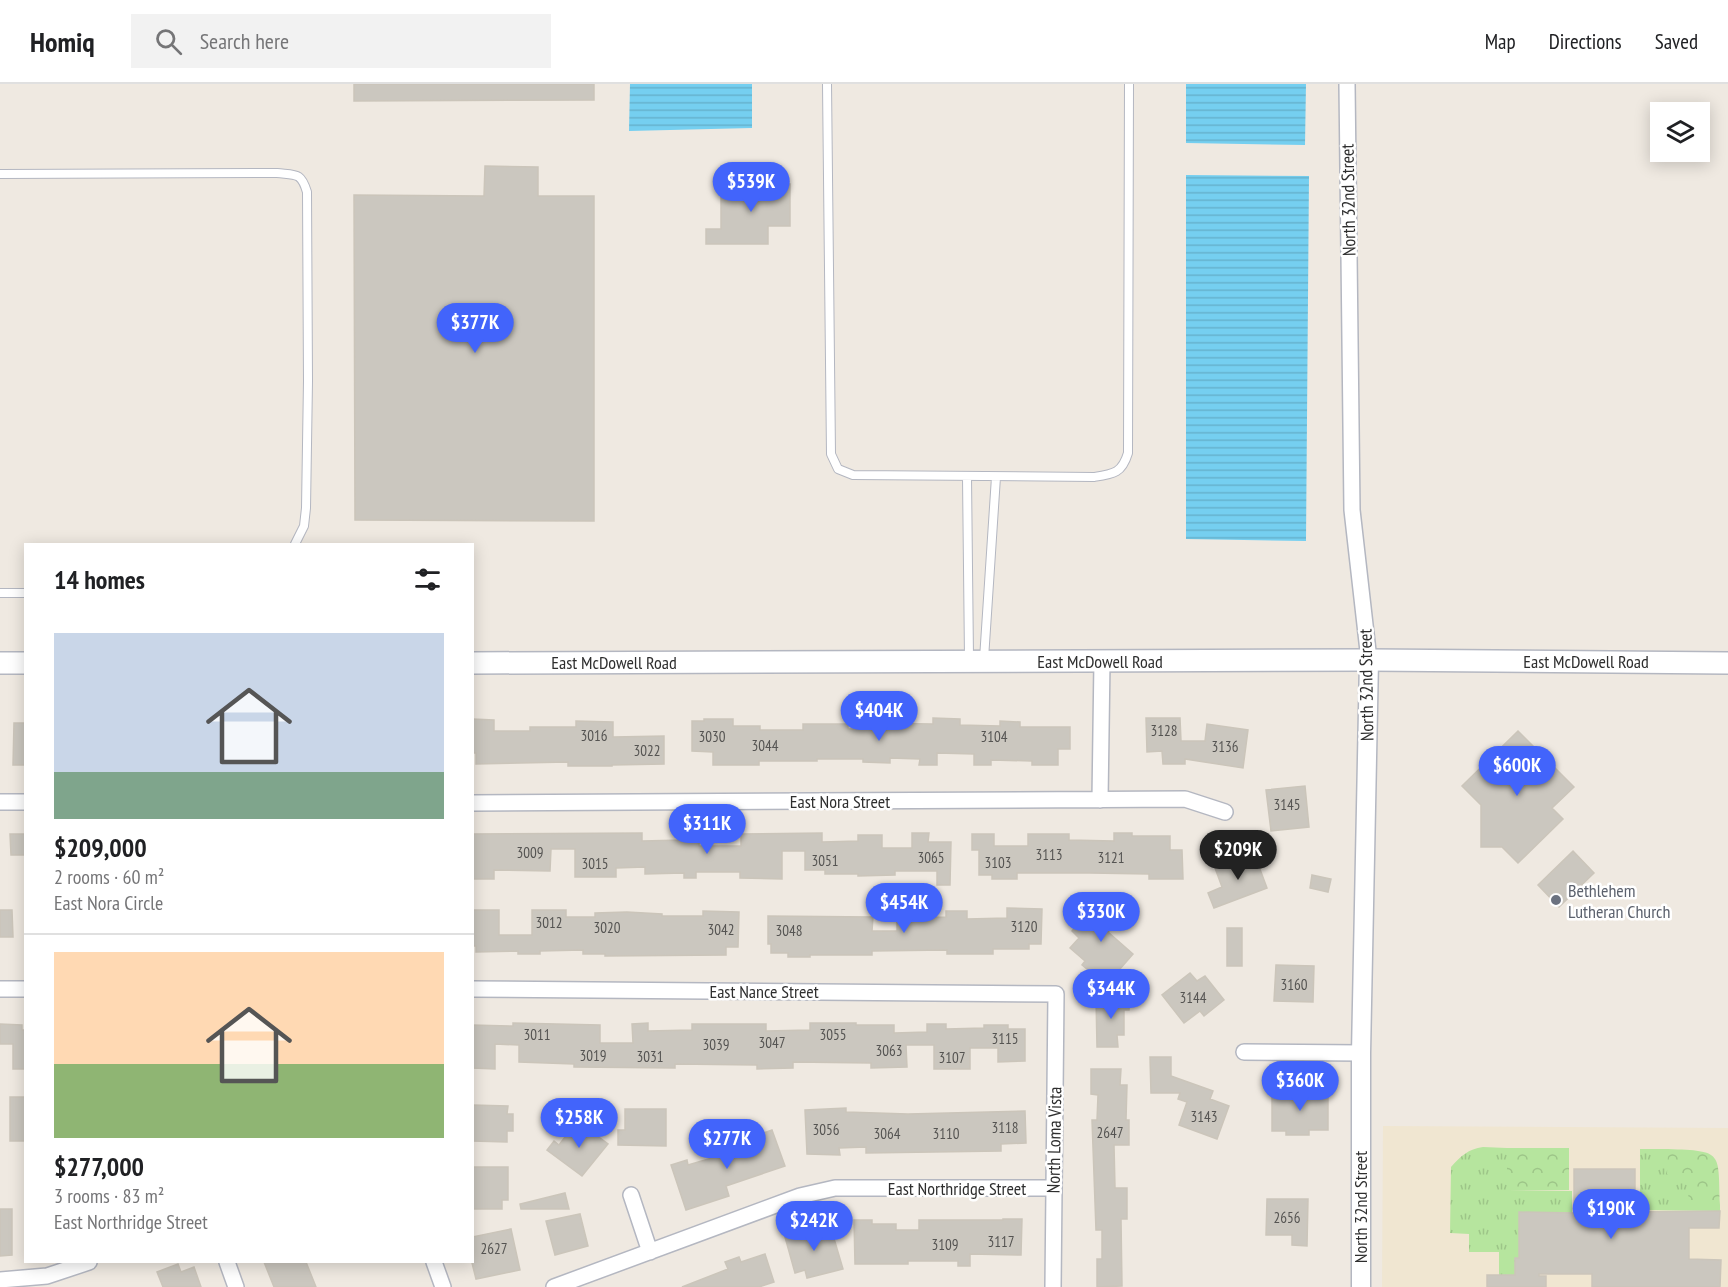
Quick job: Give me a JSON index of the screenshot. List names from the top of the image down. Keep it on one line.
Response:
{"streets":{"main road":["East McDowell Road"],"street":["North 32nd Street","East Nora Street","East Nance Street","North Loma Vista","East Northridge Street"]},"crossings":[["North 32nd Street","East McDowell Road"],["East Nance Street","North Loma Vista"],["North Loma Vista","East Northridge Street"]],"places":["Bethlehem Lutheran Church"],"house_numbers":["3128","3016","3030","3104","3044","3136","3022","3145","3009","3113","3065","3121","3051","3103","3015","3012","3120","3020","3042","3048","3160","3144","3011","3055","3115","3047","3039","3063","3019","3031","3107","3143","3118","3056","2647","3064","3110","2656","3117","3109","2627"],"page":{"header":"Homiq","search":"Search here","nav":["Map","Directions","Saved"],"price":["$539K","$377K","$404K","$600K","$311K","$209K","$454K","$330K","$344K","$360K","$258K","$277K","$190K","$242K"],"heading":"14 homes","list":[{"name":"$209,000","note":"2 rooms · 60 m² · East Nora Circle"},{"name":"$277,000","note":"3 rooms · 83 m² · East Northridge Street"}]}}
